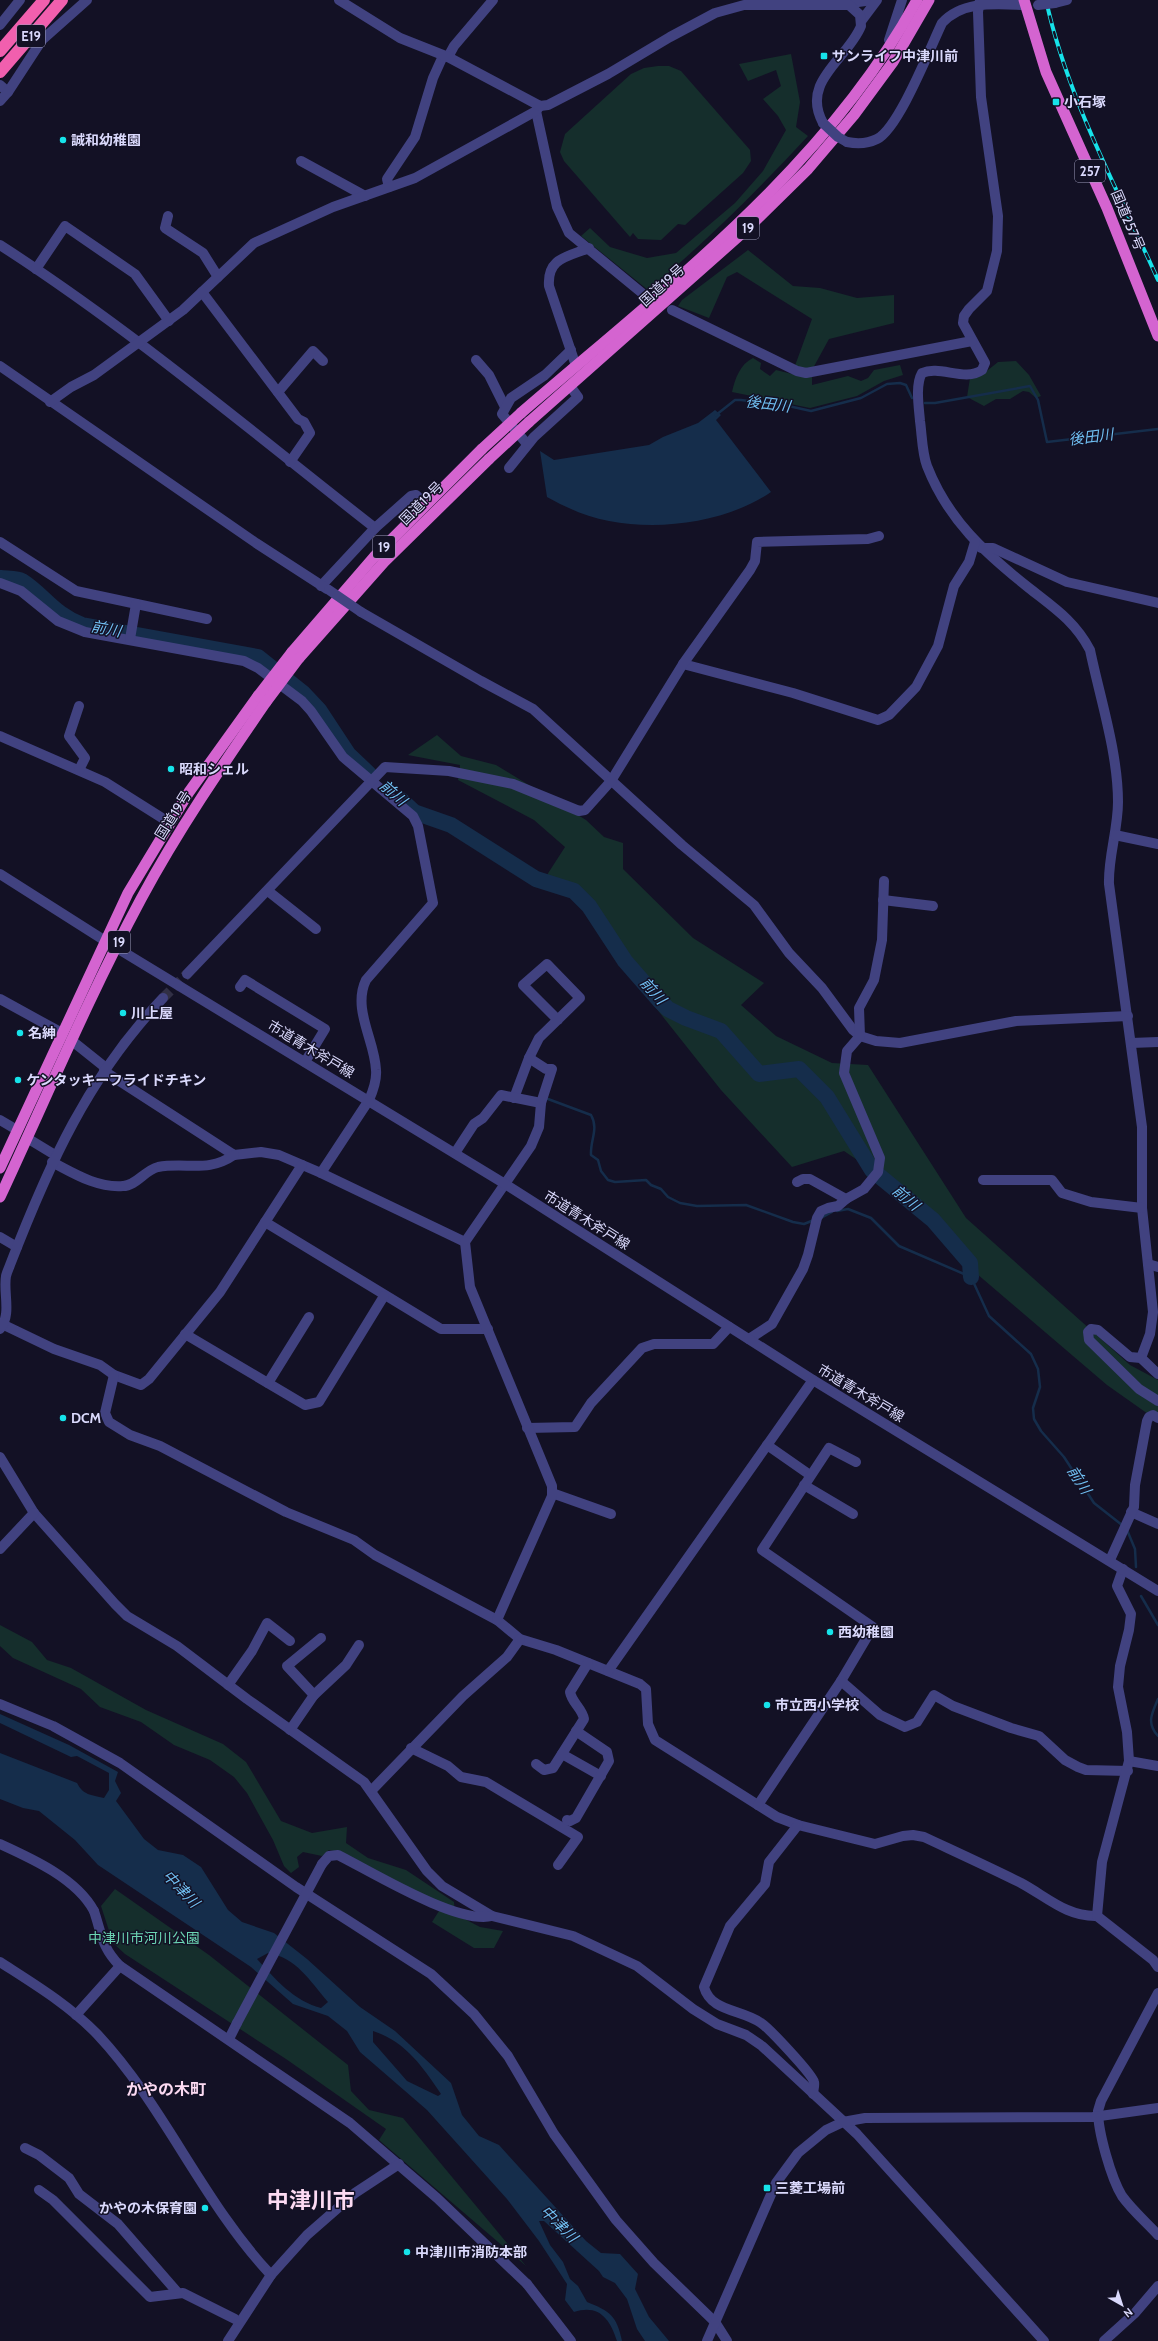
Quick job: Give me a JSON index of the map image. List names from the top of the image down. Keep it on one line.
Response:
{"streets":{"highway":["E19","257","国道257号","19","国道19号"],"street":["市道青木斧戸線"]},"crossings":[["国道19号","市道青木斧戸線"]],"districts":["かやの木町","中津川市"],"water":["後田川","前川","中津川"],"parks":["中津川市河川公園"],"places":{"transit":["サンライフ中津川前","小石塚","三菱工場前"],"other":["誠和幼稚園","昭和シェル","川上屋","名紳","ケンタッキーフライドチキン","DCM","西幼稚園","市立西小学校","かやの木保育園","中津川市消防本部"]},"north":"bottom right"}
